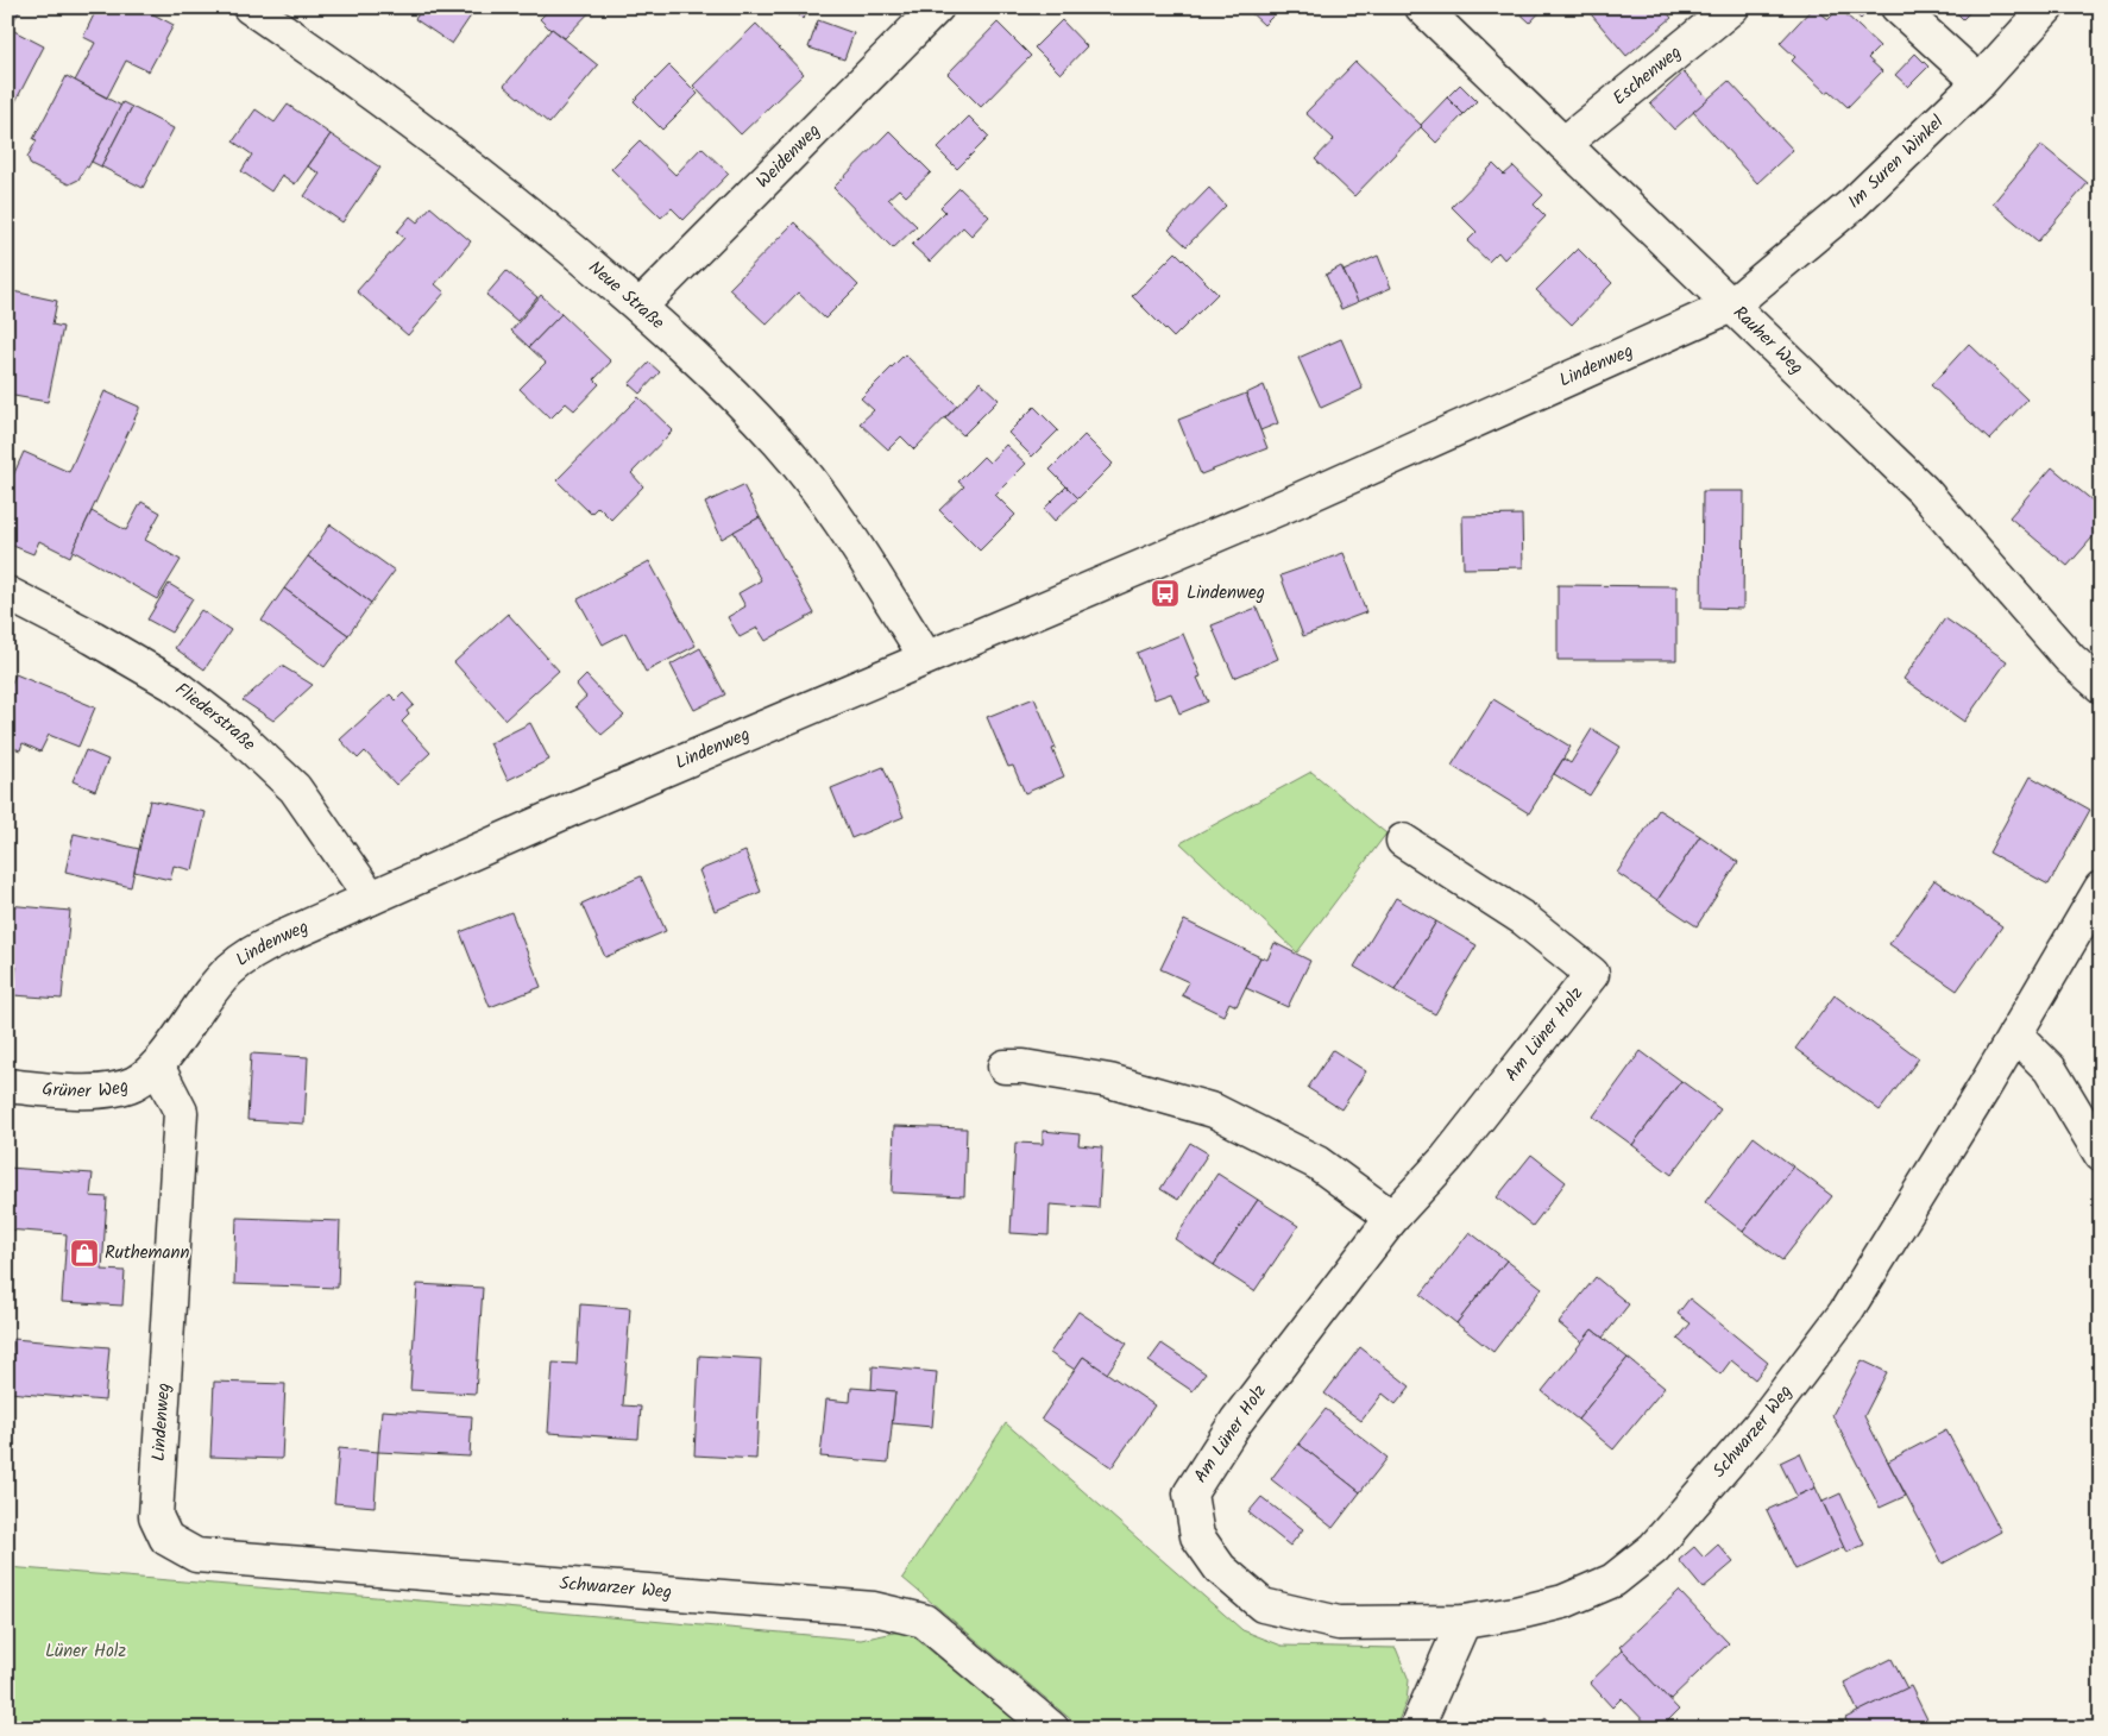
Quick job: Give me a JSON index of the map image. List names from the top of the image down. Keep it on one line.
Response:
{"streets":{"street":["Eschenweg","Weidenweg","Im Suren Winkel","Neue Straße","Rauher Weg","Lindenweg","Fliederstraße","Am Lüner Holz","Grüner Weg","Schwarzer Weg"]},"crossings":[["Eschenweg","Rauher Weg"],["Weidenweg","Neue Straße"],["Im Suren Winkel","Rauher Weg"],["Im Suren Winkel","Lindenweg"],["Neue Straße","Lindenweg"],["Rauher Weg","Lindenweg"],["Lindenweg","Fliederstraße"],["Lindenweg","Grüner Weg"],["Lindenweg","Schwarzer Weg"],["Am Lüner Holz","Schwarzer Weg"]],"parks":["Lüner Holz"],"places":{"bus stop":["Lindenweg"],"shop":["Ruthemann"]}}
